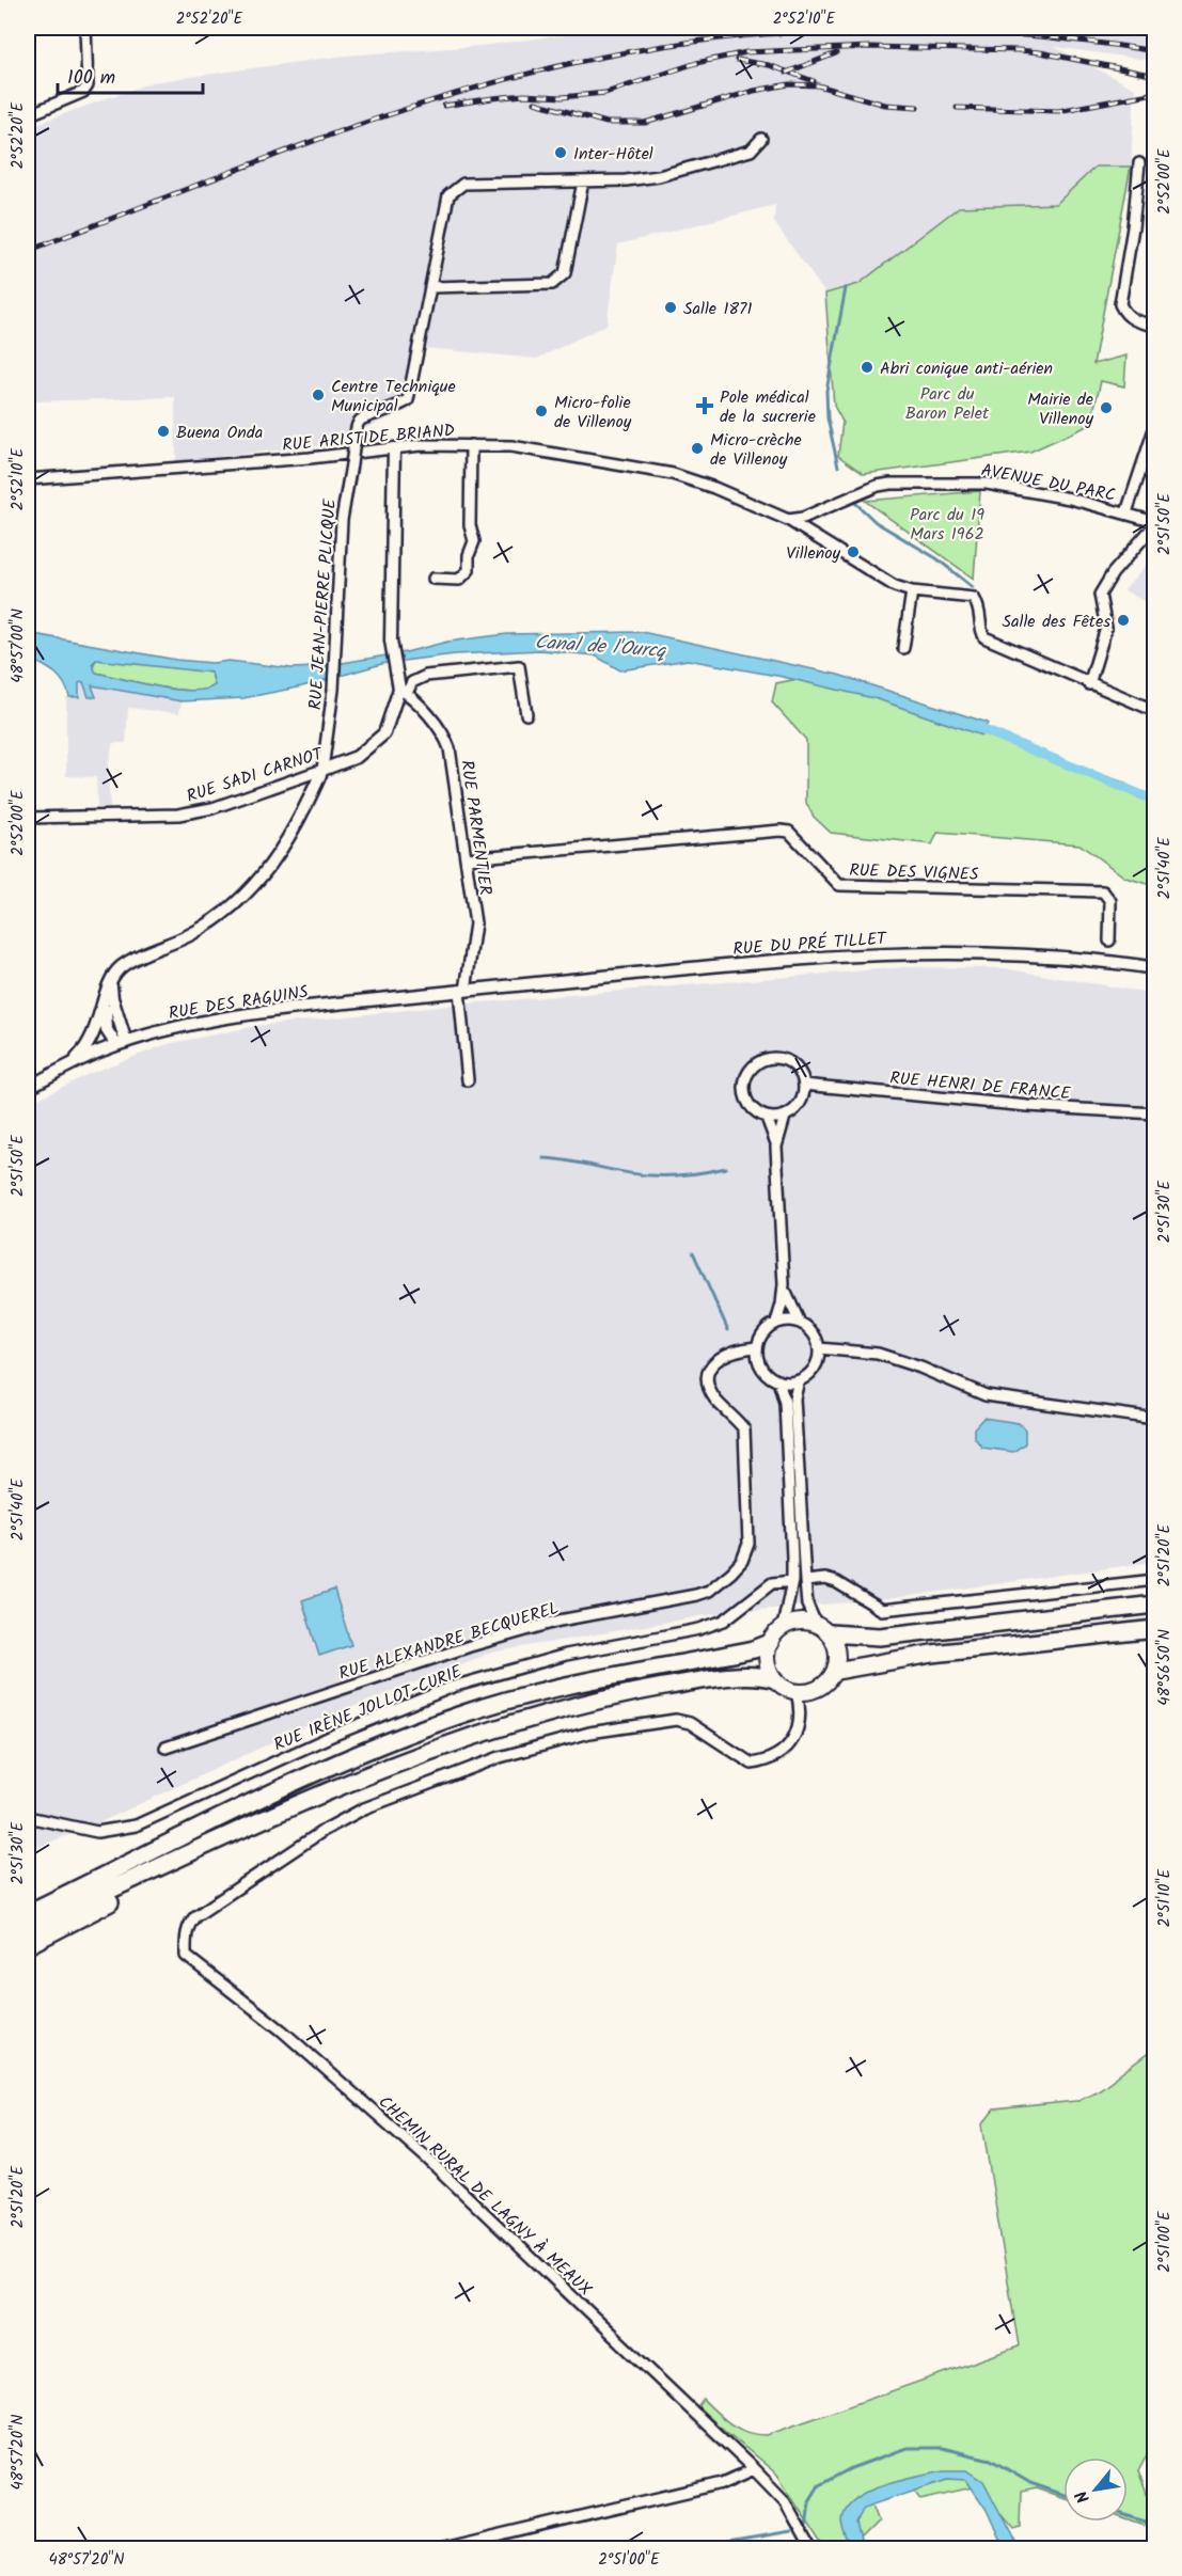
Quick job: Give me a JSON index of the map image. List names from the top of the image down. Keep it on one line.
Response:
{"streets":{"street":["RUE ARISTIDE BRIAND","AVENUE DU PARC","RUE JEAN-PIERRE PLICQUE","RUE SADI CARNOT","RUE PARMENTIER","RUE DES VIGNES","RUE DU PRÉ TILLET","RUE DES RAGUINS","RUE HENRI DE FRANCE","RUE ALEXANDRE BECQUEREL","RUE IRÈNE JOLLOT-CURIE","CHEMIN RURAL DE LAGNY À MEAUX"]},"crossings":[["RUE ARISTIDE BRIAND","AVENUE DU PARC"],["RUE ARISTIDE BRIAND","RUE PARMENTIER"],["RUE JEAN-PIERRE PLICQUE","RUE SADI CARNOT"],["RUE SADI CARNOT","RUE PARMENTIER"],["RUE PARMENTIER","RUE DES VIGNES"],["RUE PARMENTIER","RUE DU PRÉ TILLET"],["RUE PARMENTIER","RUE DES RAGUINS"],["RUE DU PRÉ TILLET","RUE DES RAGUINS"]],"water":["Canal de l'Ourcq"],"parks":["Parc du Baron Pelet","Parc du 19 Mars 1962"],"places":{"other":["Inter-Hôtel","Salle 1871","Abri conique anti-aérien","Centre Technique Municipal","Mairie de Villenoy","Micro-folie de Villenoy","Buena Onda","Micro-crèche de Villenoy","Villenoy","Salle des Fêtes"],"health":["Pole médical de la sucrerie"]},"scale_bar":"100 m","north":"bottom left","coordinates":["2°52'20\"E","2°52'10\"E","2°52'00\"E","2°51'50\"E","48°57'00\"N","2°51'40\"E","2°51'30\"E","2°51'20\"E","48°56'50\"N","2°51'10\"E","2°51'00\"E","48°57'20\"N"]}
